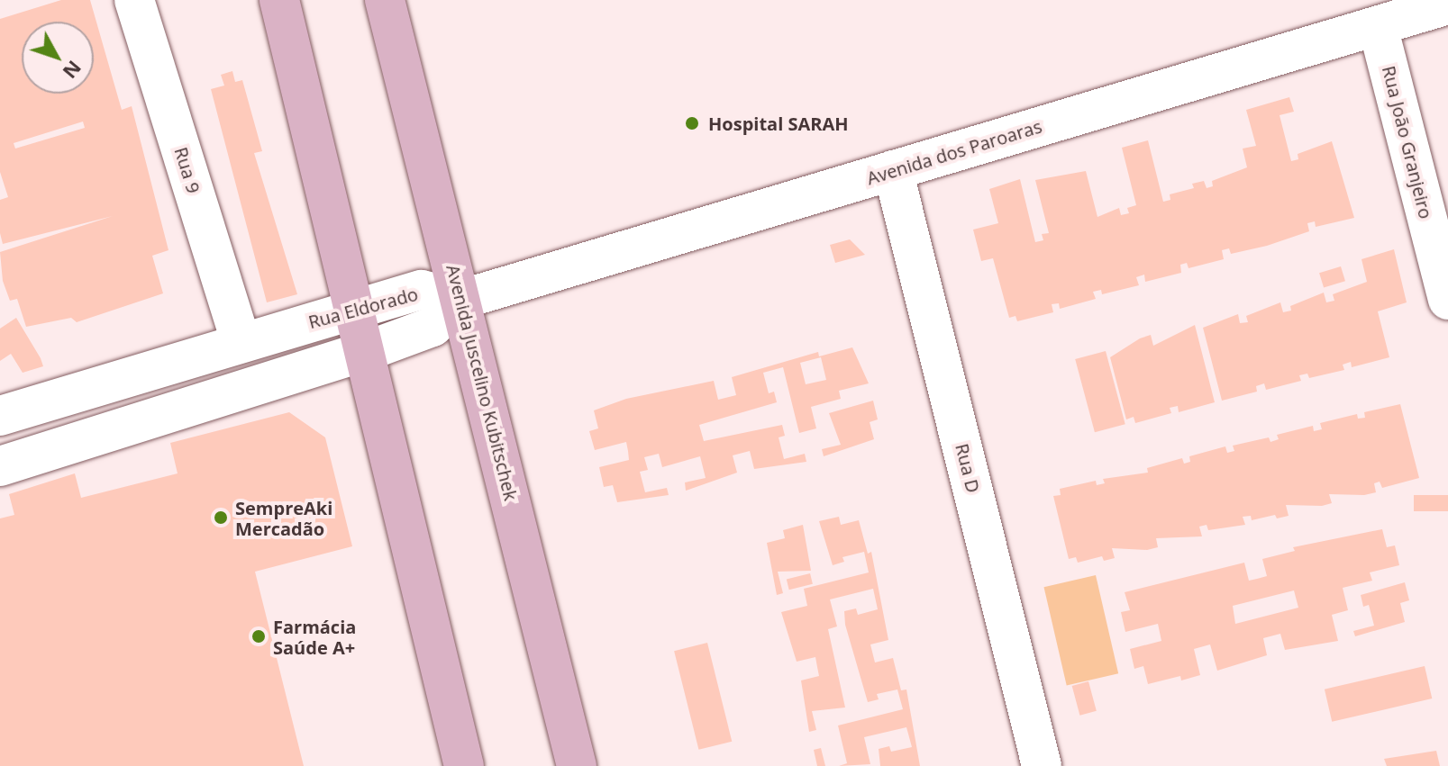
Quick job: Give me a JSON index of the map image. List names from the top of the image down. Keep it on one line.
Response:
{"streets":{"main road":["Avenida Juscelino Kubitschek"],"street":["Rua João Granjeiro","Avenida dos Paroaras","Rua 9","Rua Eldorado","Rua D"]},"crossings":[["Rua João Granjeiro","Avenida dos Paroaras"],["Avenida dos Paroaras","Rua Eldorado"],["Avenida dos Paroaras","Avenida Juscelino Kubitschek"],["Avenida dos Paroaras","Rua D"],["Rua 9","Rua Eldorado"],["Rua Eldorado","Avenida Juscelino Kubitschek"]],"places":["Hospital SARAH","SempreAki Mercadão","Farmácia Saúde A+"],"north":"bottom right"}
